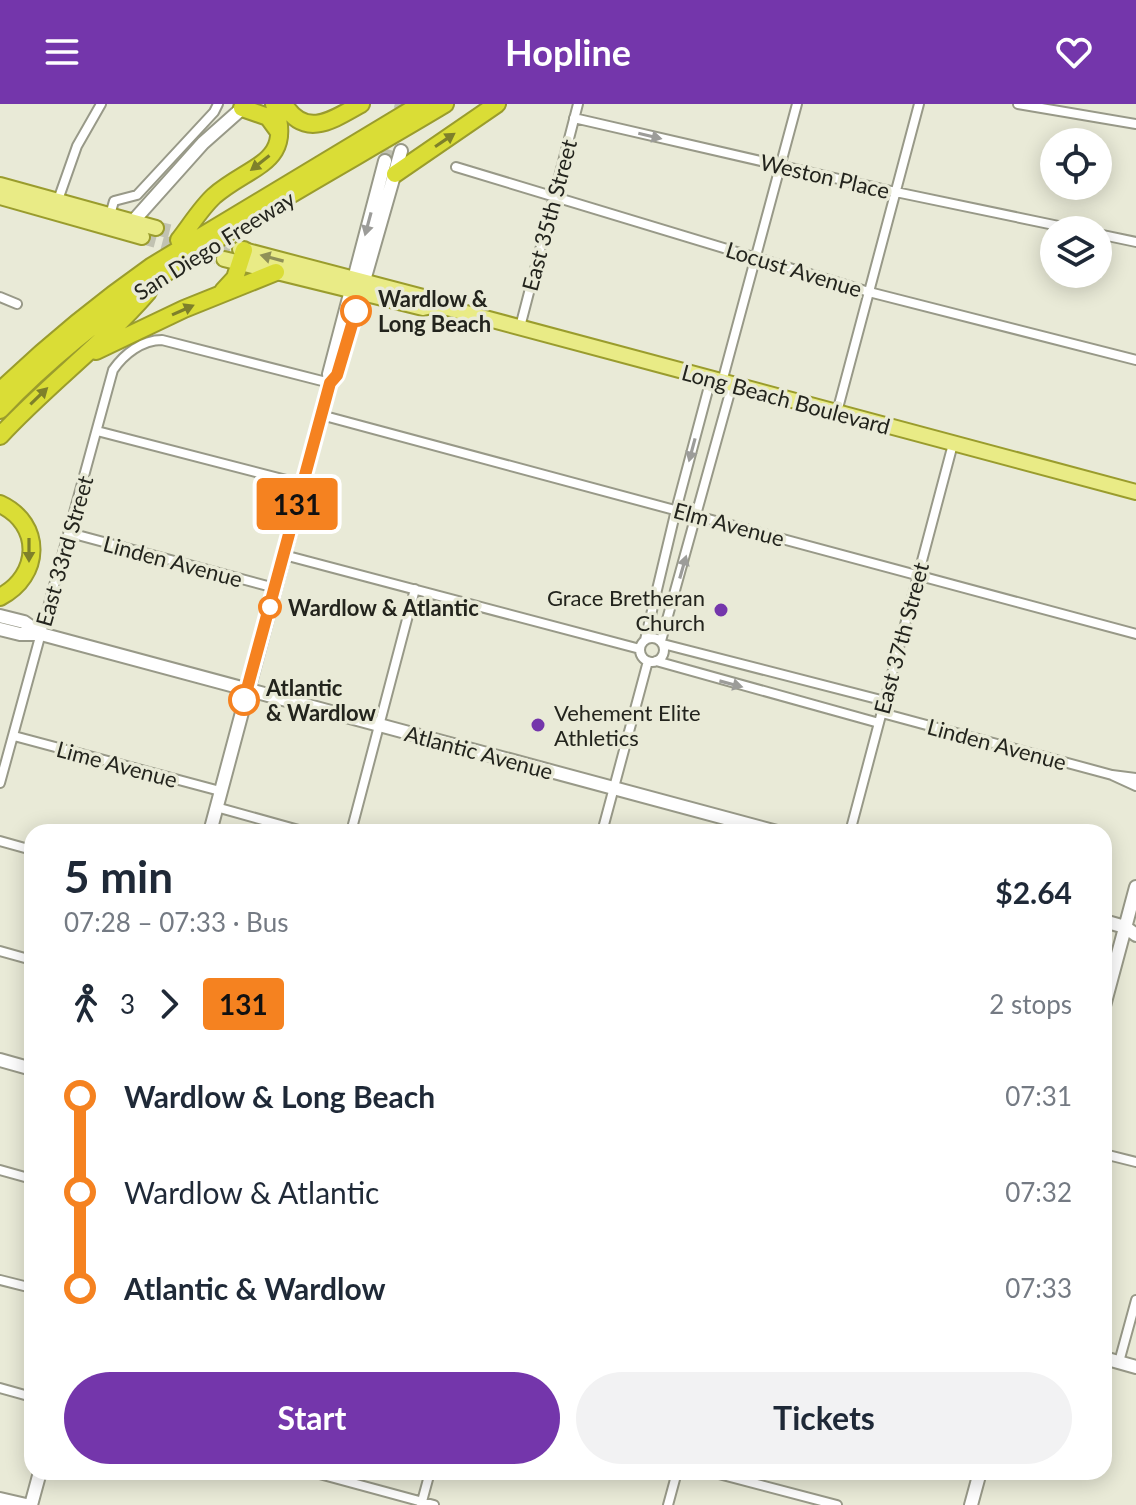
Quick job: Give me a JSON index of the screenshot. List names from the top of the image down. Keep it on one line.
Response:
{"streets":{"highway":["San Diego Freeway"],"main road":["Long Beach Boulevard","Atlantic Avenue"],"street":["Weston Place","East 35th Street","Locust Avenue","Elm Avenue","East 33rd Street","Linden Avenue","East 37th Street","Lime Avenue"]},"crossings":[["Weston Place","East 35th Street"],["East 35th Street","Locust Avenue"],["East 35th Street","Long Beach Boulevard"],["Long Beach Boulevard","East 37th Street"],["Elm Avenue","East 37th Street"],["East 33rd Street","Linden Avenue"],["East 33rd Street","Atlantic Avenue"],["East 33rd Street","Lime Avenue"],["Linden Avenue","East 37th Street"]],"one_way":["Weston Place"],"places":["Wardlow & Long Beach","Wardlow & Atlantic","Grace Bretheran Church","Atlantic & Wardlow","Vehement Elite Athletics"],"lines":["bus line 131"],"page":{"header":"Hopline","on_map":"131","heading":["5 min","07:28 – 07:33 · Bus","$2.64"],"legs":["3","131","2 stops"],"list":[{"name":"Wardlow & Long Beach","value":"07:31"},{"name":"Wardlow & Atlantic","value":"07:32"},{"name":"Atlantic & Wardlow","value":"07:33"}],"buttons":["Start","Tickets"]}}
